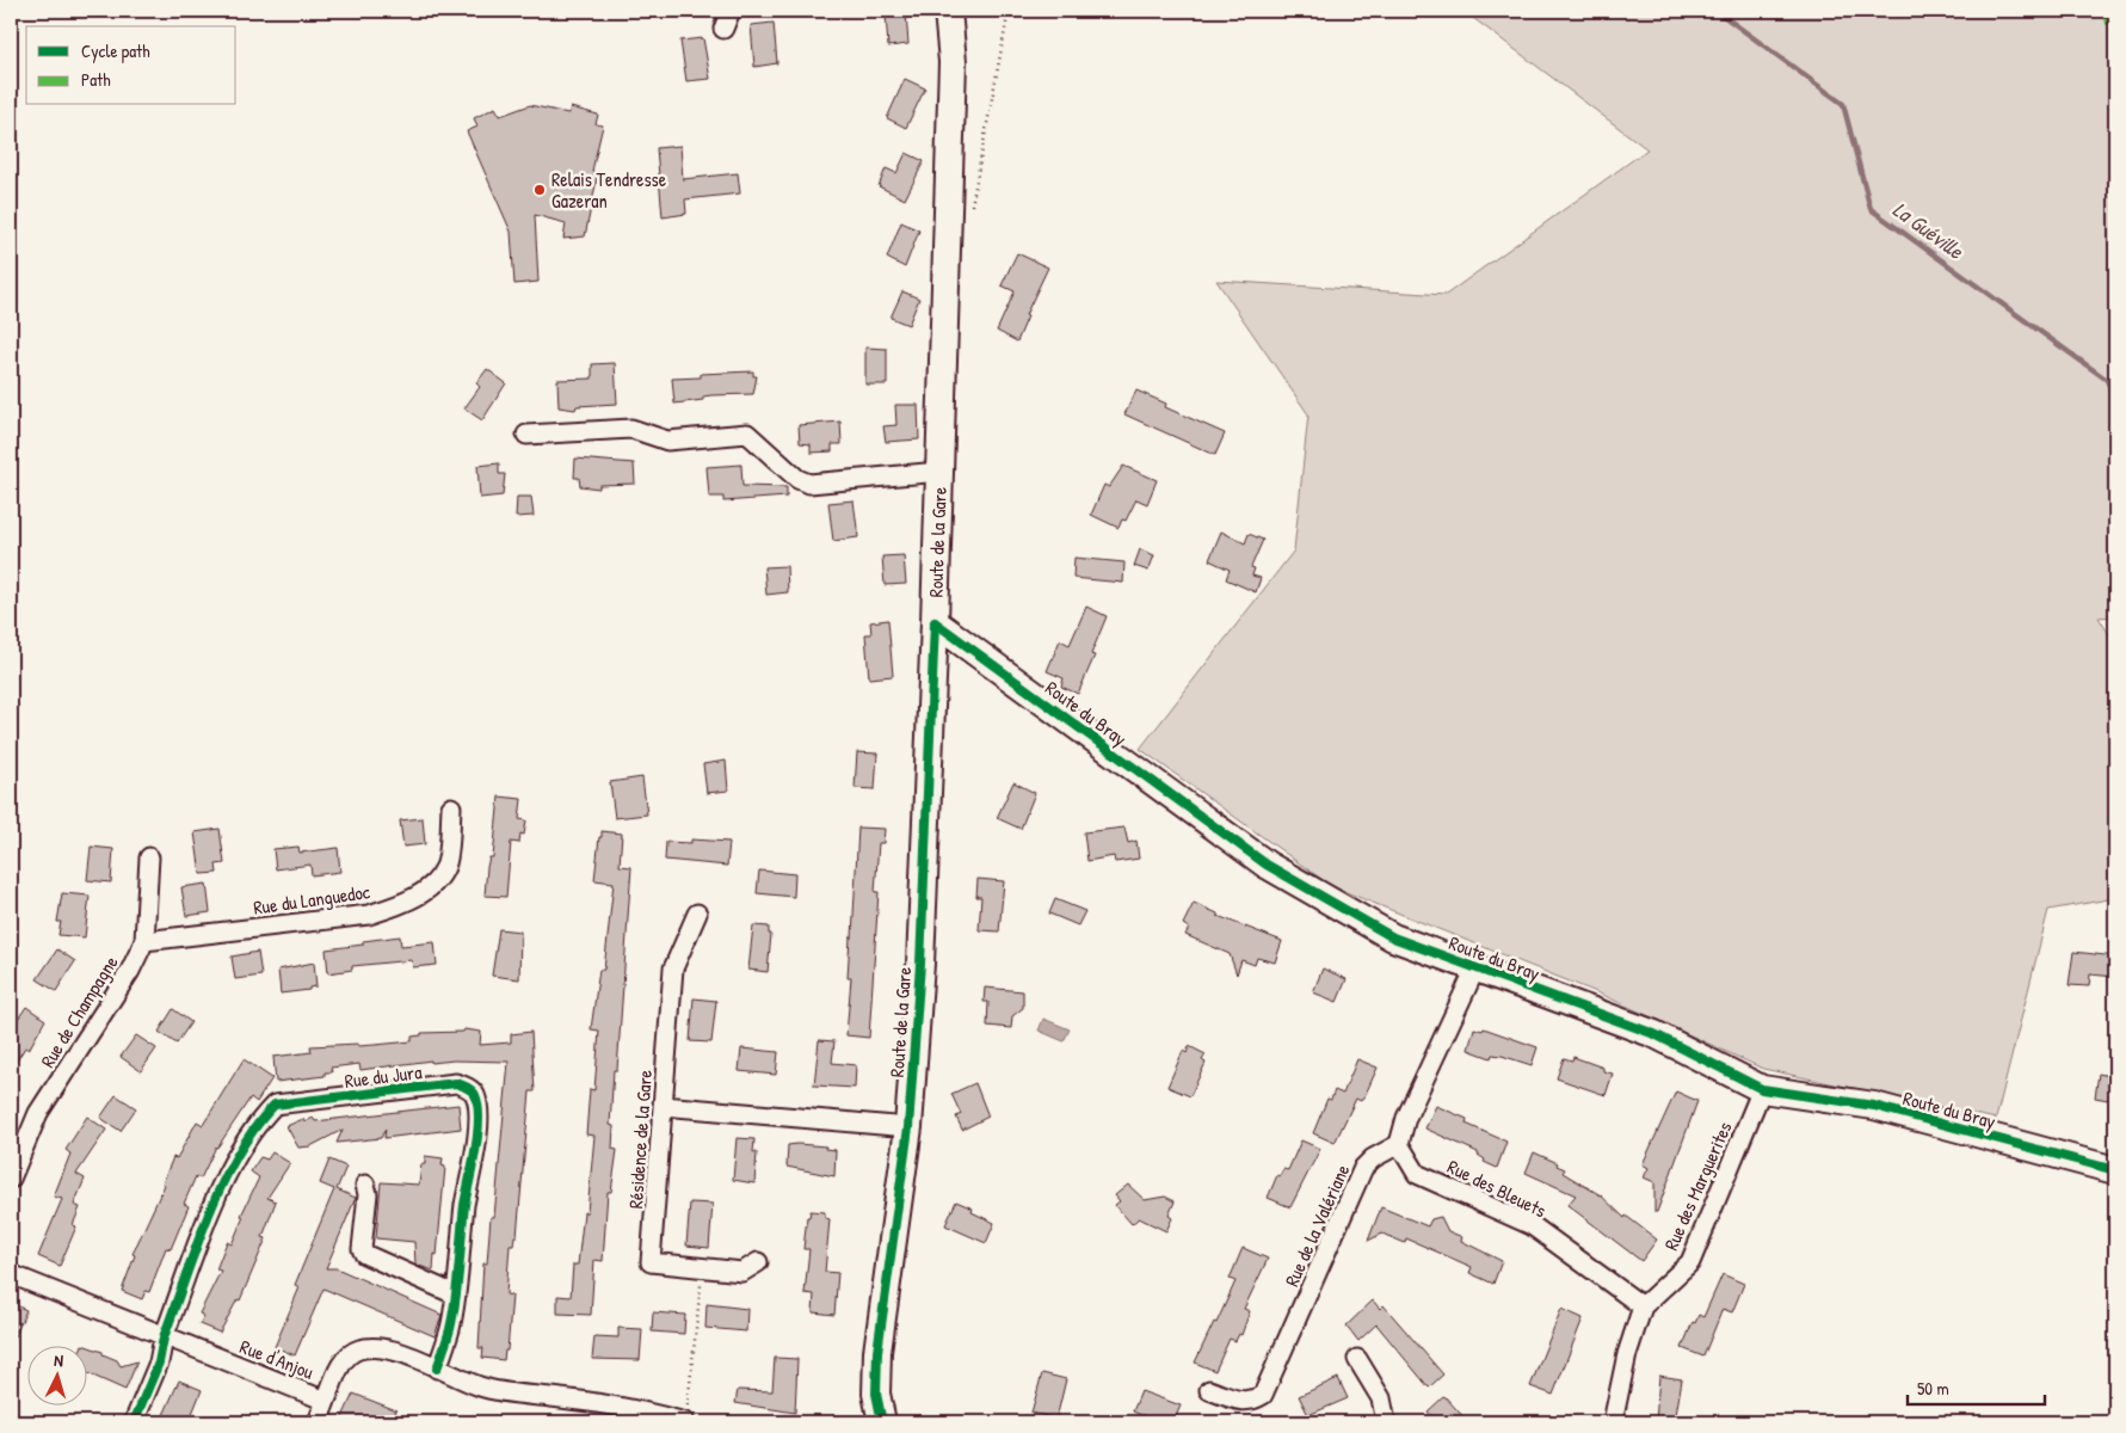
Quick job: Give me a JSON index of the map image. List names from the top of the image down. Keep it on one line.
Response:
{"streets":{"street":["Route de la Gare","Route du Bray","Rue du Languedoc","Rue de Champagne","Rue du Jura","Résidence de la Gare","Rue des Marguerites","Rue des Bleuets","Rue de la Valériane","Rue d'Anjou"]},"crossings":[["Route de la Gare","Route du Bray"],["Route du Bray","Rue des Marguerites"],["Rue du Languedoc","Rue de Champagne"],["Rue du Jura","Rue d'Anjou"],["Rue des Marguerites","Rue des Bleuets"],["Rue des Bleuets","Rue de la Valériane"]],"water":["La Guéville"],"places":["Relais Tendresse Gazeran"],"legend":["Cycle path","Path"],"scale_bar":"50 m","north":"top"}
